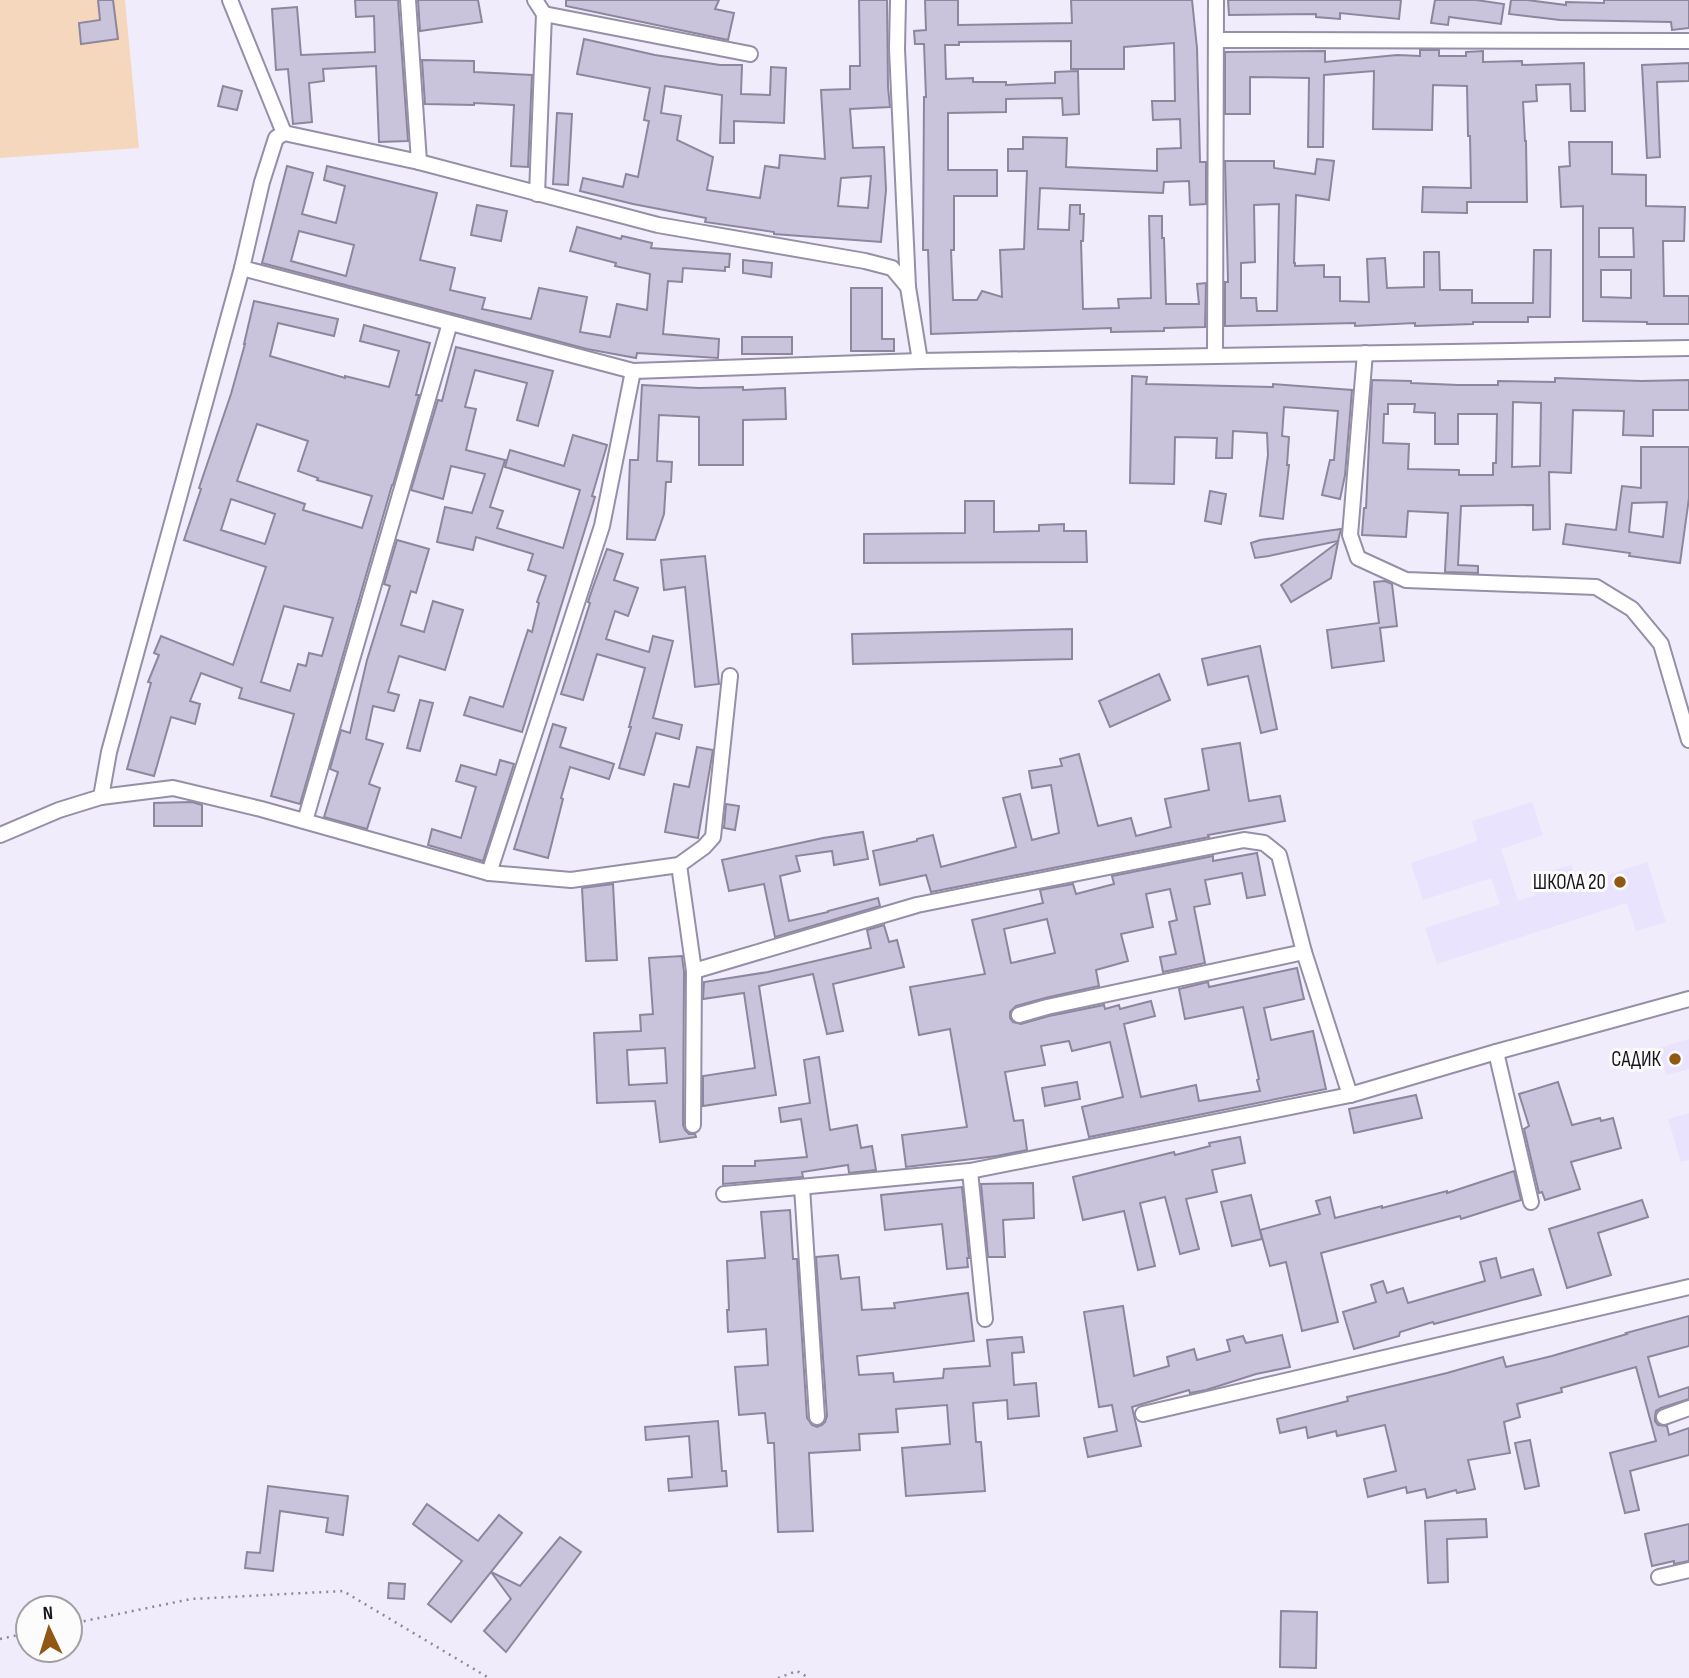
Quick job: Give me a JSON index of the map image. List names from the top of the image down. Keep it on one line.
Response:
{"places":["ШКОЛА 20","САДИК"],"north":"top"}
